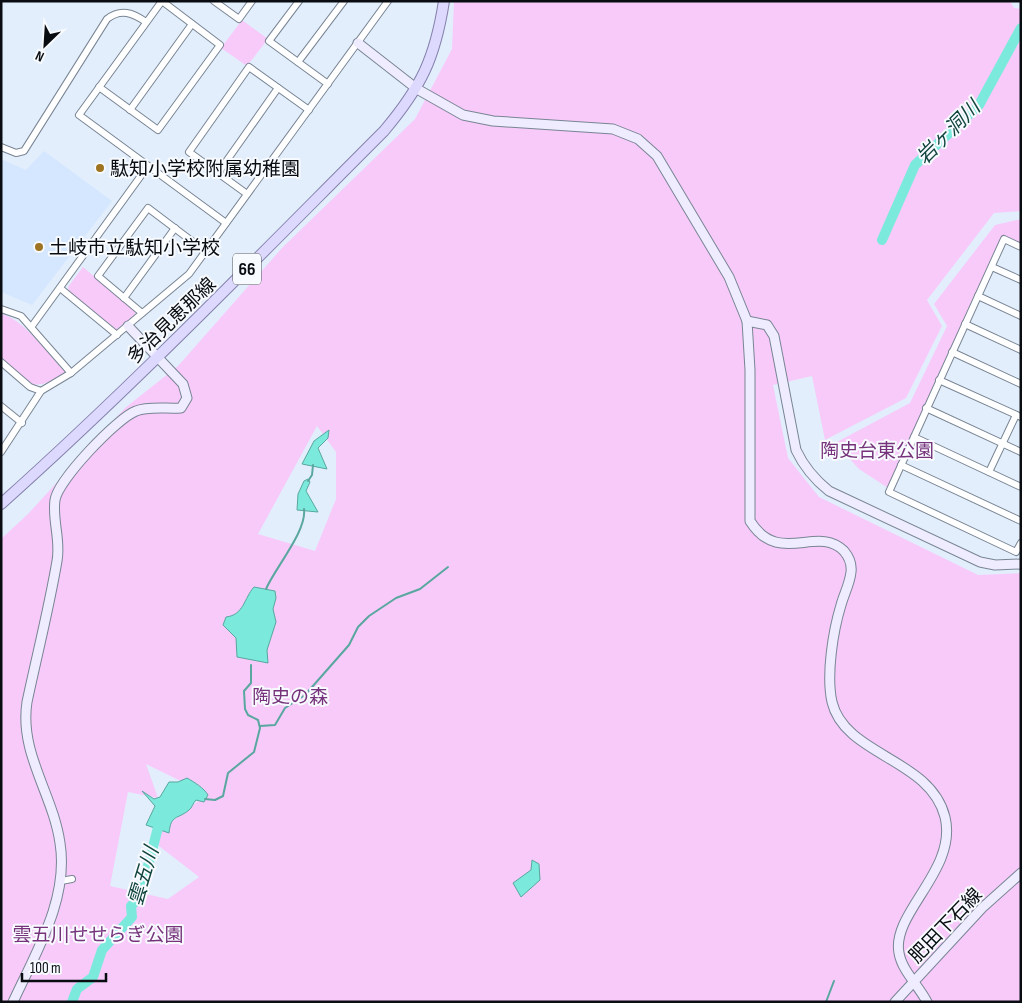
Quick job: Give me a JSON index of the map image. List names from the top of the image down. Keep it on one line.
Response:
{"streets":{"main road":["66","多治見恵那線"],"street":["肥田下石線"]},"water":["岩ヶ洞川","雲五川"],"parks":["陶史台東公園","陶史の森","雲五川せせらぎ公園"],"places":["駄知小学校附属幼稚園","土岐市立駄知小学校"],"scale_bar":"100 m","north":"bottom left"}
